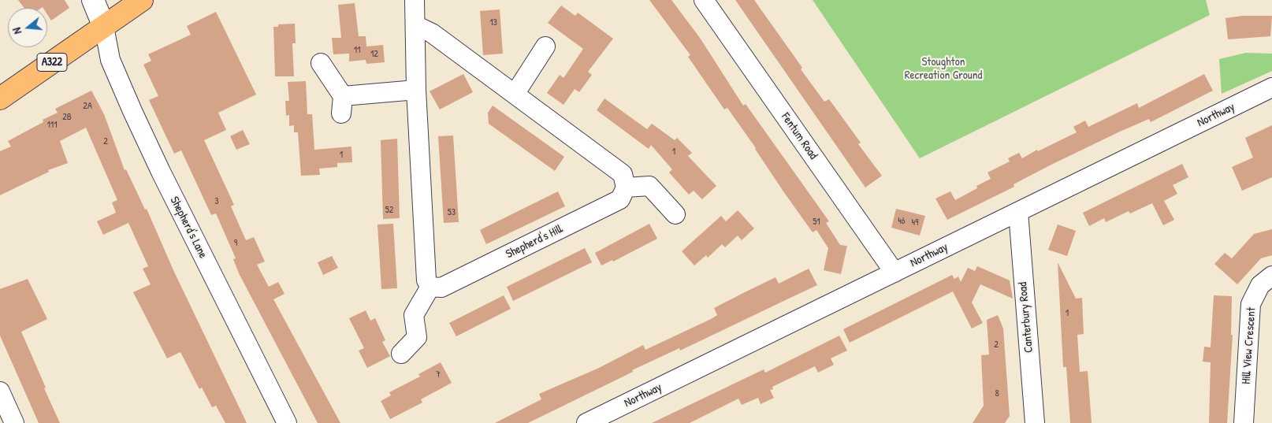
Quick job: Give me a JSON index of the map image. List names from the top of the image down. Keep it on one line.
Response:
{"streets":{"main road":["A322"],"street":["Northway","Fentum Road","Shepherd's Lane","Shepherd's Hill","Canterbury Road","Hill View Crescent"]},"crossings":[["A322","Shepherd's Lane"],["Northway","Fentum Road"],["Northway","Canterbury Road"]],"parks":["Stoughton Recreation Ground"],"house_numbers":["13","11","12","2A","2B","111","2","1","1","3","52","53","46","51","49","9","1","2","7","8"],"north":"left"}
